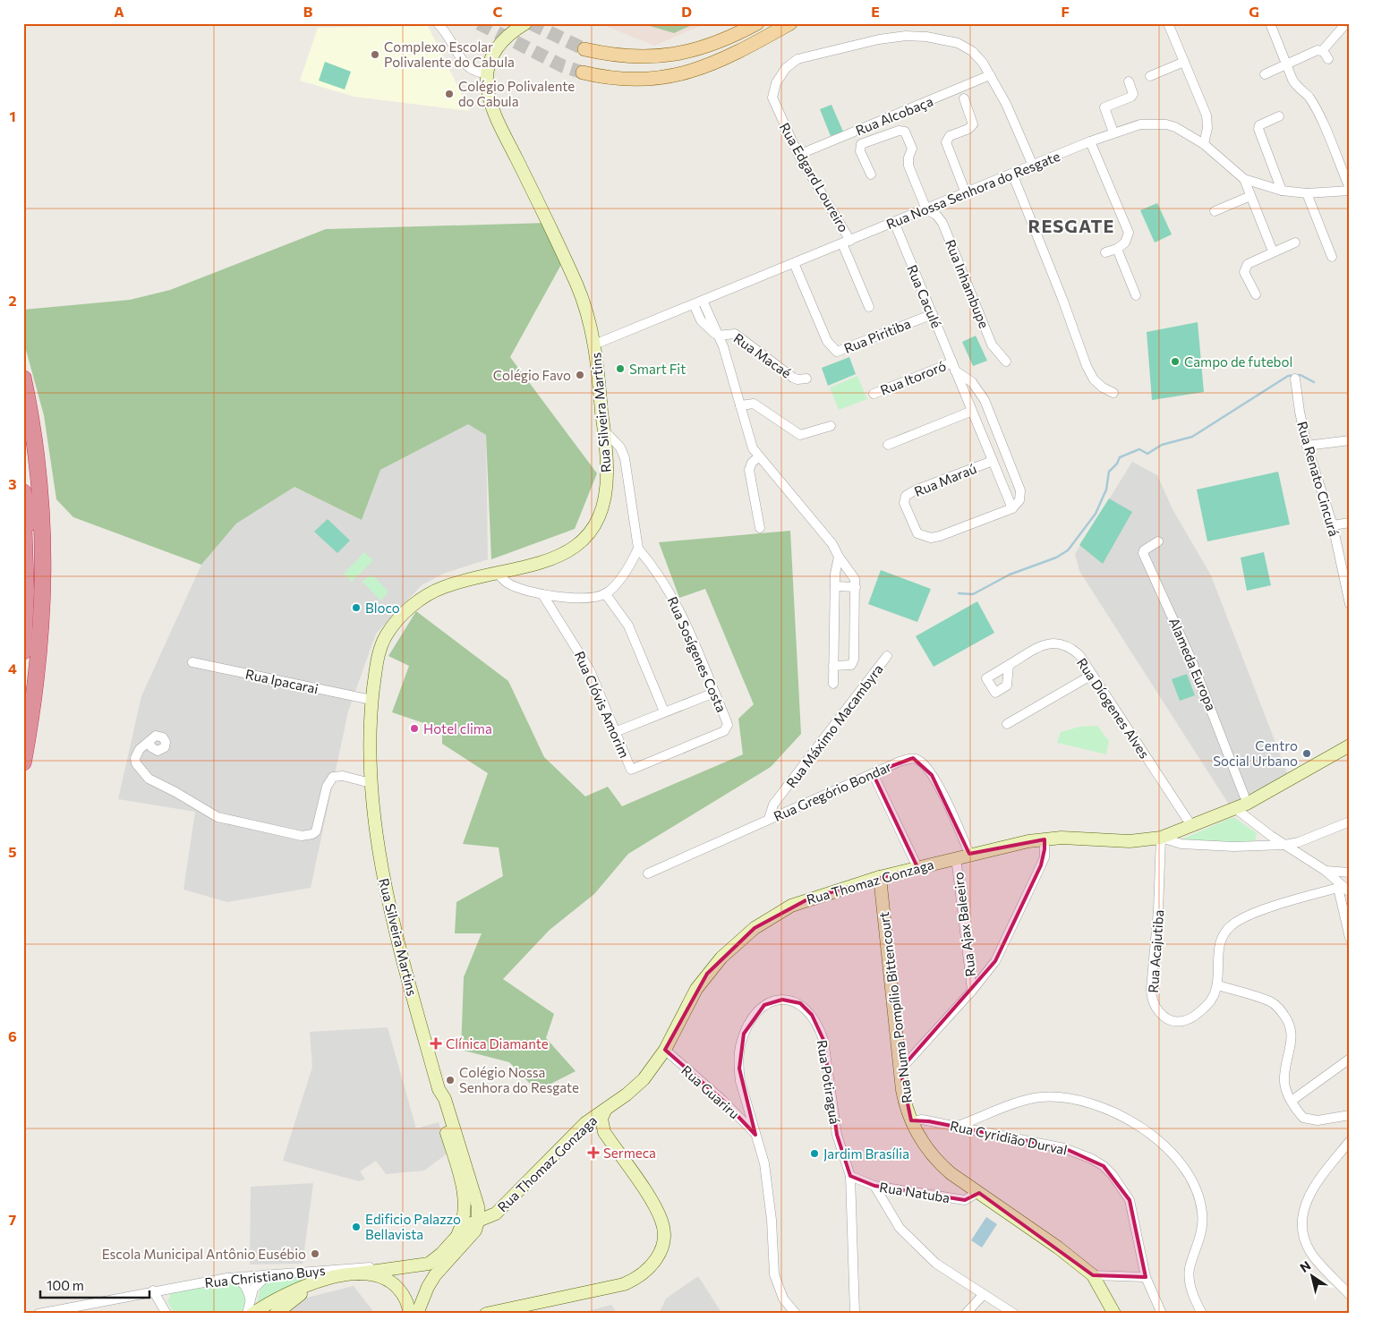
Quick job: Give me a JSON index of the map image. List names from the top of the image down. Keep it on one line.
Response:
{"streets":{"main road":["Rua Silveira Martins","Rua Thomaz Gonzaga","Rua Numa Pompílio Bittencourt"],"street":["Rua Alcobaça","Rua Edgard Loureiro","Rua Nossa Senhora do Resgate","Rua Inhambupe","Rua Caculé","Rua Piritiba","Rua Macaé","Rua Itororó","Rua Renato Cincurá","Rua Maraú","Rua Sosígenes Costa","Alameda Europa","Rua Ipacarai","Rua Clóvis Amorim","Rua Díogenes Alves","Rua Máximo Macambyra","Rua Gregório Bondar","Rua Ajax Baleeiro","Rua Acajutiba","Rua Potiraguá","Rua Guariru","Rua Cyridião Durval","Rua Natuba","Rua Christiano Buys"]},"crossings":[["Rua Alcobaça","Rua Edgard Loureiro"],["Rua Edgard Loureiro","Rua Nossa Senhora do Resgate"],["Rua Nossa Senhora do Resgate","Rua Inhambupe"],["Rua Nossa Senhora do Resgate","Rua Caculé"],["Rua Nossa Senhora do Resgate","Rua Piritiba"],["Rua Nossa Senhora do Resgate","Rua Silveira Martins"],["Rua Caculé","Rua Piritiba"],["Rua Caculé","Rua Itororó"],["Rua Caculé","Rua Maraú"],["Rua Silveira Martins","Rua Ipacarai"],["Rua Silveira Martins","Rua Thomaz Gonzaga"],["Rua Sosígenes Costa","Rua Clóvis Amorim"],["Rua Díogenes Alves","Rua Thomaz Gonzaga"],["Rua Máximo Macambyra","Rua Gregório Bondar"],["Rua Gregório Bondar","Rua Thomaz Gonzaga"],["Rua Thomaz Gonzaga","Rua Ajax Baleeiro"],["Rua Thomaz Gonzaga","Rua Acajutiba"],["Rua Thomaz Gonzaga","Rua Numa Pompílio Bittencourt"],["Rua Thomaz Gonzaga","Rua Guariru"],["Rua Numa Pompílio Bittencourt","Rua Cyridião Durval"],["Rua Numa Pompílio Bittencourt","Rua Natuba"],["Rua Potiraguá","Rua Guariru"],["Rua Potiraguá","Rua Natuba"]],"districts":["RESGATE"],"places":{"other":["Complexo Escolar Polivalente do Cabula","Colégio Polivalente do Cabula","Campo de futebol","Smart Fit","Colégio Favo","Bloco","Hotel clima","Centro Social Urbano","Colégio Nossa Senhora do Resgate","Jardim Brasília","Edificio Palazzo Bellavista","Escola Municipal Antônio Eusébio"],"health":["Clínica Diamante","Sermeca"]},"scale_bar":"100 m","north":"top left","grid":{"columns":["A","B","C","D","E","F","G"],"rows":["1","2","3","4","5","6","7"]}}
